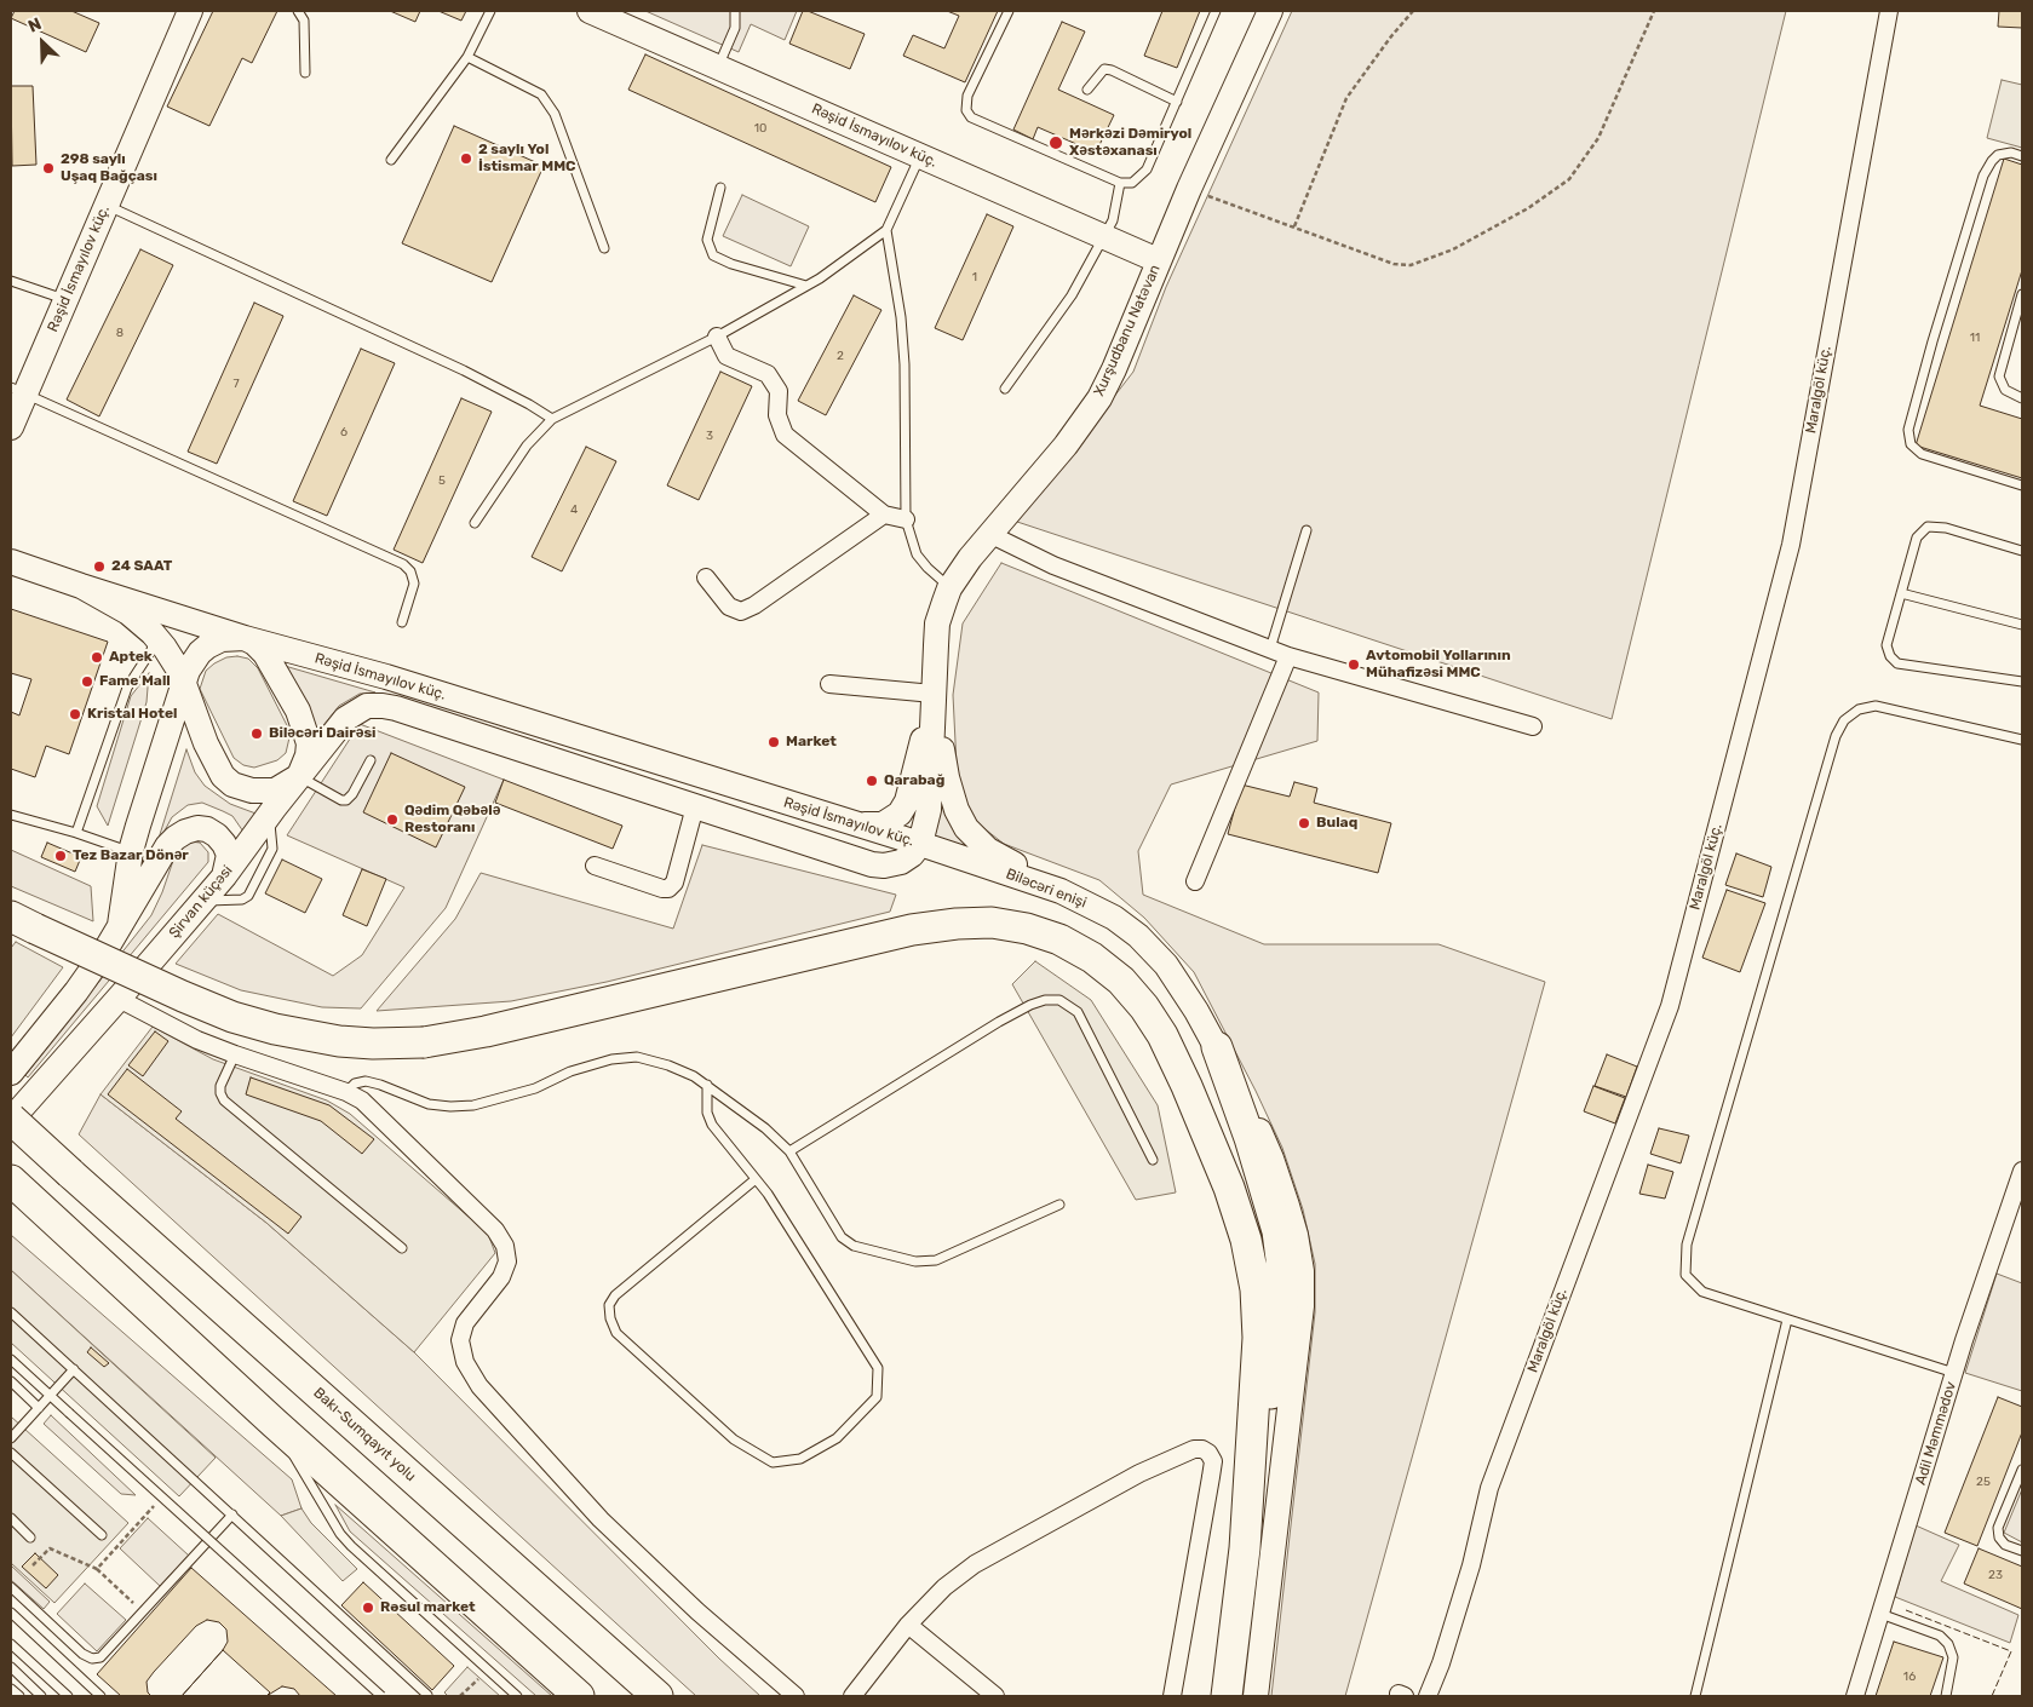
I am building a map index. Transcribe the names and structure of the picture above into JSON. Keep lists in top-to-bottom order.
{
  "streets": {
    "highway": ["Bakı-Sumqayıt yolu"],
    "main road": [
      "Rəşid İsmayılov küç.",
      "Xurşudbanu Natəvan",
      "Biləcəri enişi",
      "Şirvan küçəsi"
    ],
    "street": ["Maralgöl küç.", "Adil Məmmədov"]
  },
  "crossings": [
    ["Rəşid İsmayılov küç.", "Xurşudbanu Natəvan"],
    ["Rəşid İsmayılov küç.", "Biləcəri enişi"],
    ["Rəşid İsmayılov küç.", "Şirvan küçəsi"],
    ["Şirvan küçəsi", "Bakı-Sumqayıt yolu"]
  ],
  "places": [
    "Mərkəzi Dəmiryol Xəstəxanası",
    "2 saylı Yol İstismar MMC",
    "298 saylı Uşaq Bağçası",
    "24 SAAT",
    "Aptek",
    "Avtomobil Yollarının Mühafizəsi MMC",
    "Fame Mall",
    "Kristal Hotel",
    "Biləcəri Dairəsi",
    "Market",
    "Qarabağ",
    "Qədim Qəbələ Restoranı",
    "Bulaq",
    "Tez Bazar Dönər",
    "Rәsul market"
  ],
  "house_numbers": [
    "10",
    "1",
    "8",
    "11",
    "2",
    "7",
    "6",
    "3",
    "5",
    "4",
    "25",
    "23",
    "16"
  ],
  "north": "top left"
}
